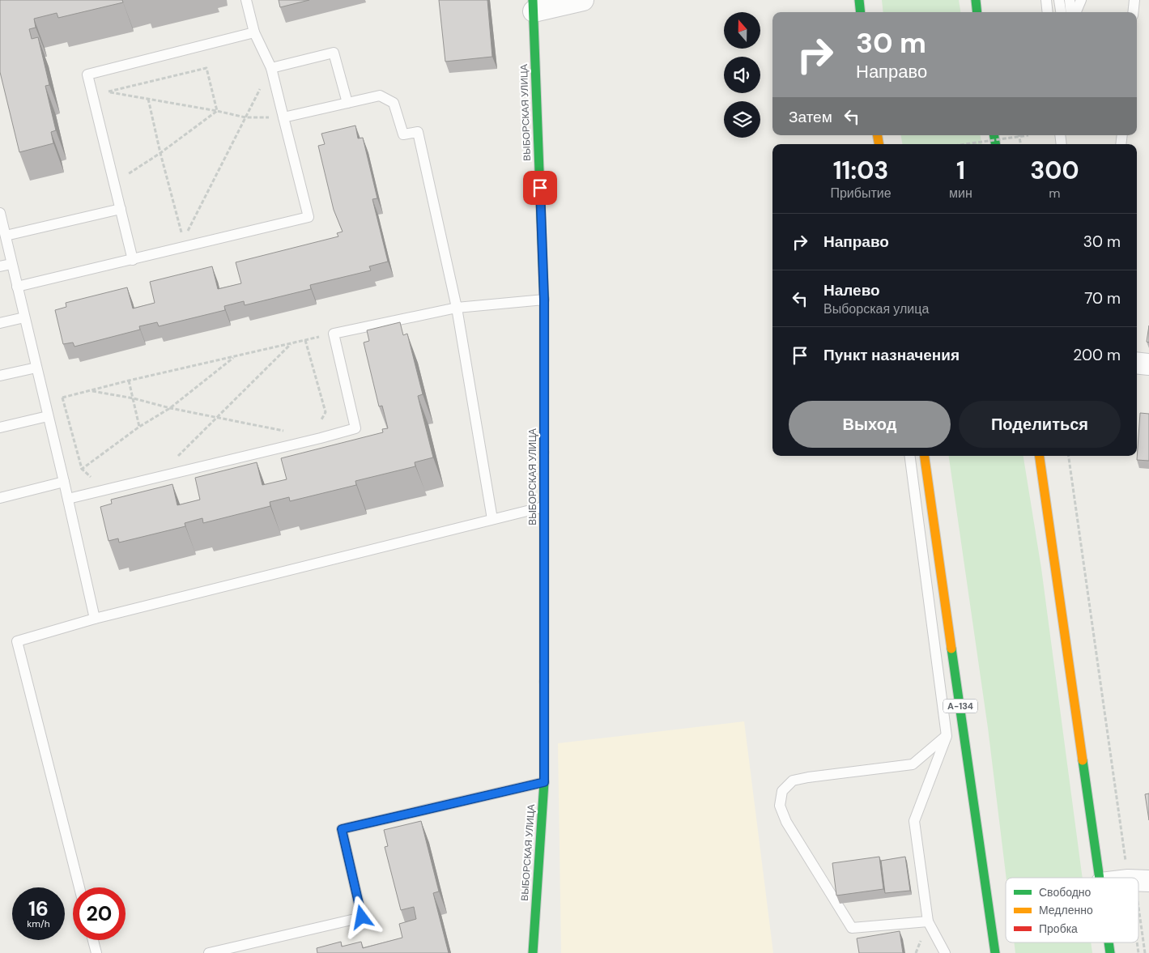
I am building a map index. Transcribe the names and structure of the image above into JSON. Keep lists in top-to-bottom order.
{
  "streets": {
    "main road": ["ВЫБОРСКАЯ УЛИЦА", "А-134"]
  },
  "legend": ["Свободно", "Медленно", "Пробка"],
  "north": "top",
  "page": {
    "turn": ["30 m", "Направо"],
    "then": "Затем",
    "eta": [
      "11:03",
      "Прибытие",
      "1",
      "мин",
      "300",
      "m"
    ],
    "list": [
      {
        "name": "Направо",
        "value": "30 m"
      },
      {
        "name": "Налево",
        "note": "Выборская улица",
        "value": "70 m"
      },
      {
        "name": "Пункт назначения",
        "value": "200 m"
      }
    ],
    "buttons": ["Выход", "Поделиться"],
    "speed": "16 km/h",
    "limit": "20"
  }
}
